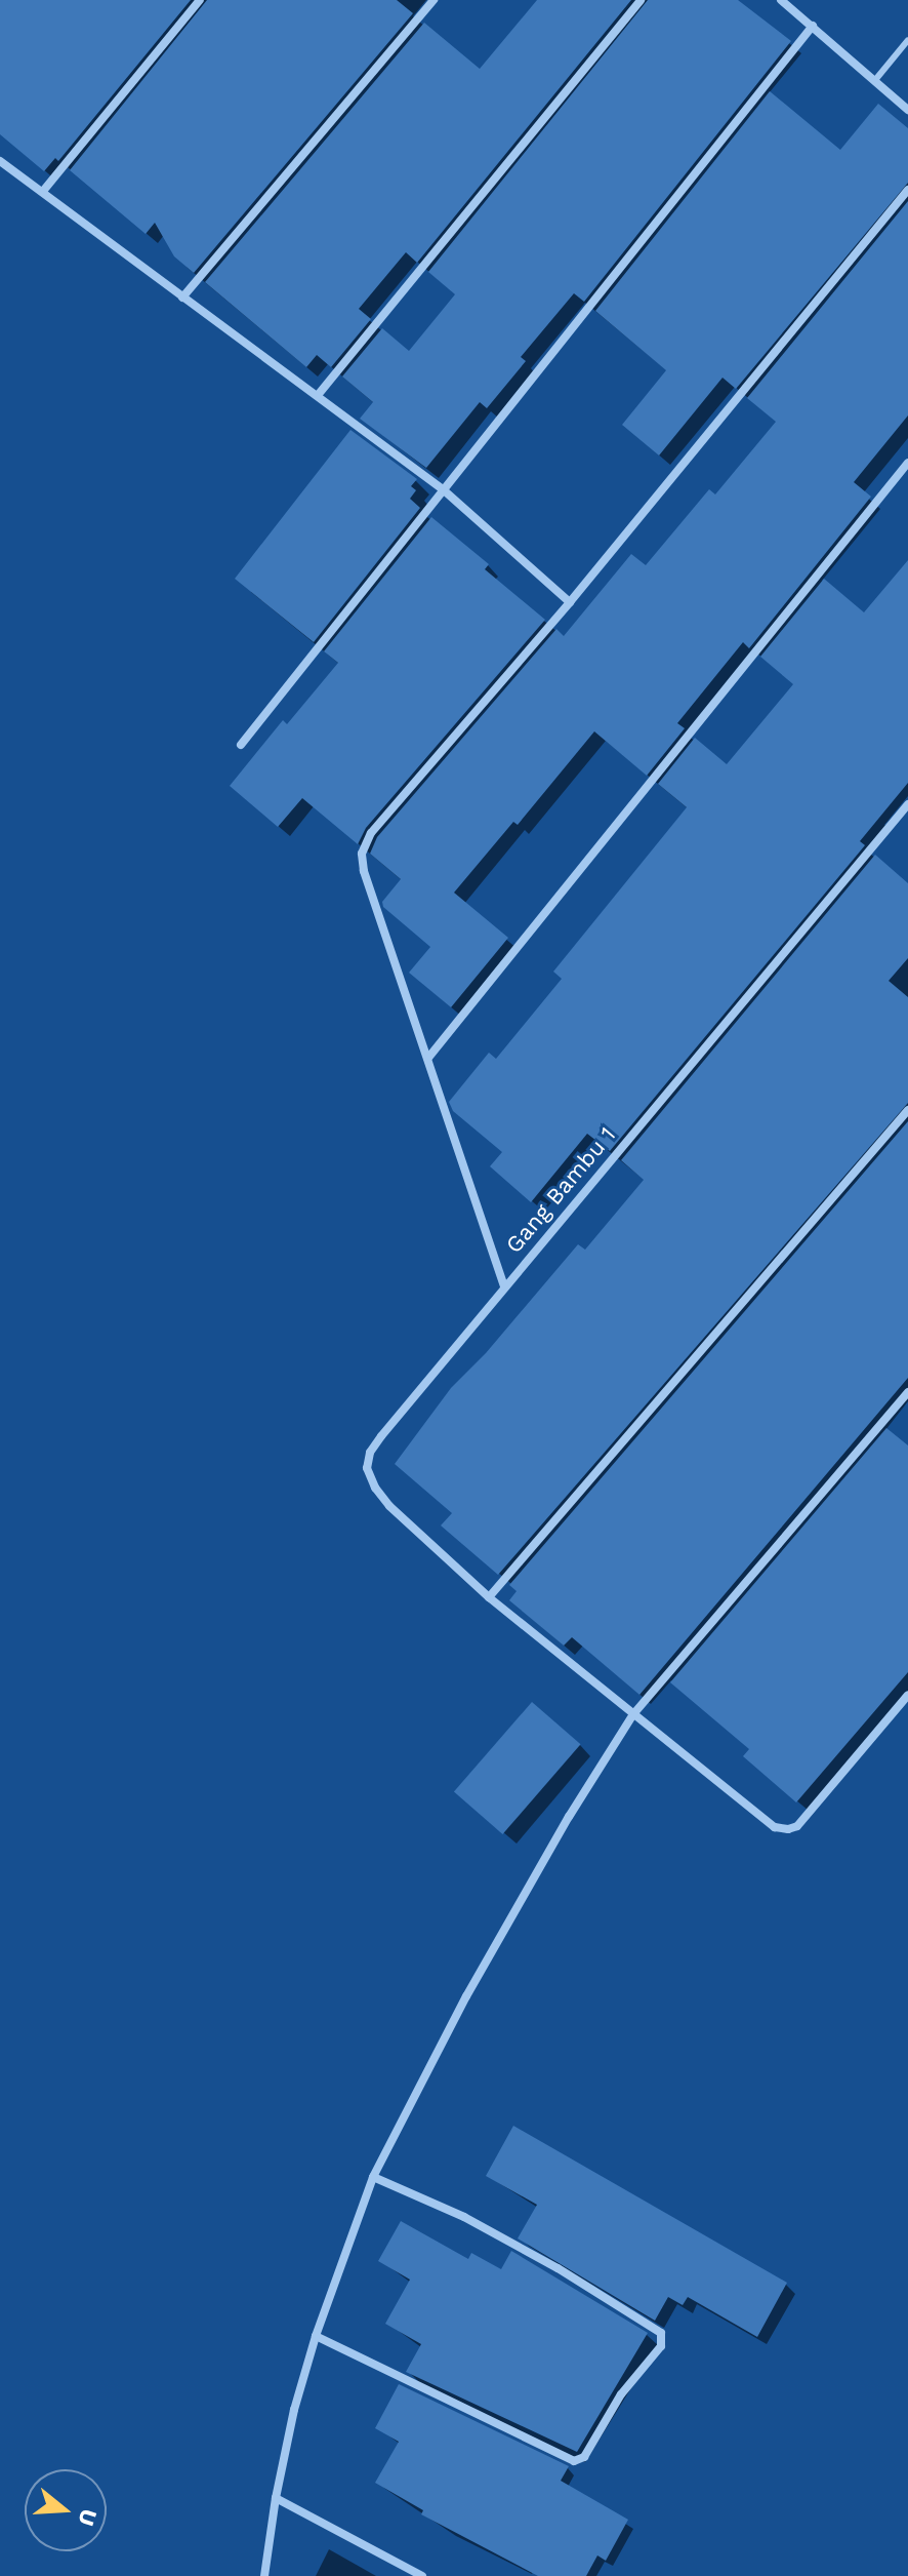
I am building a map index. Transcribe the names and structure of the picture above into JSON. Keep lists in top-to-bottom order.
{
  "streets": {
    "street": ["Gang Bambu 1"]
  },
  "north": "right"
}
